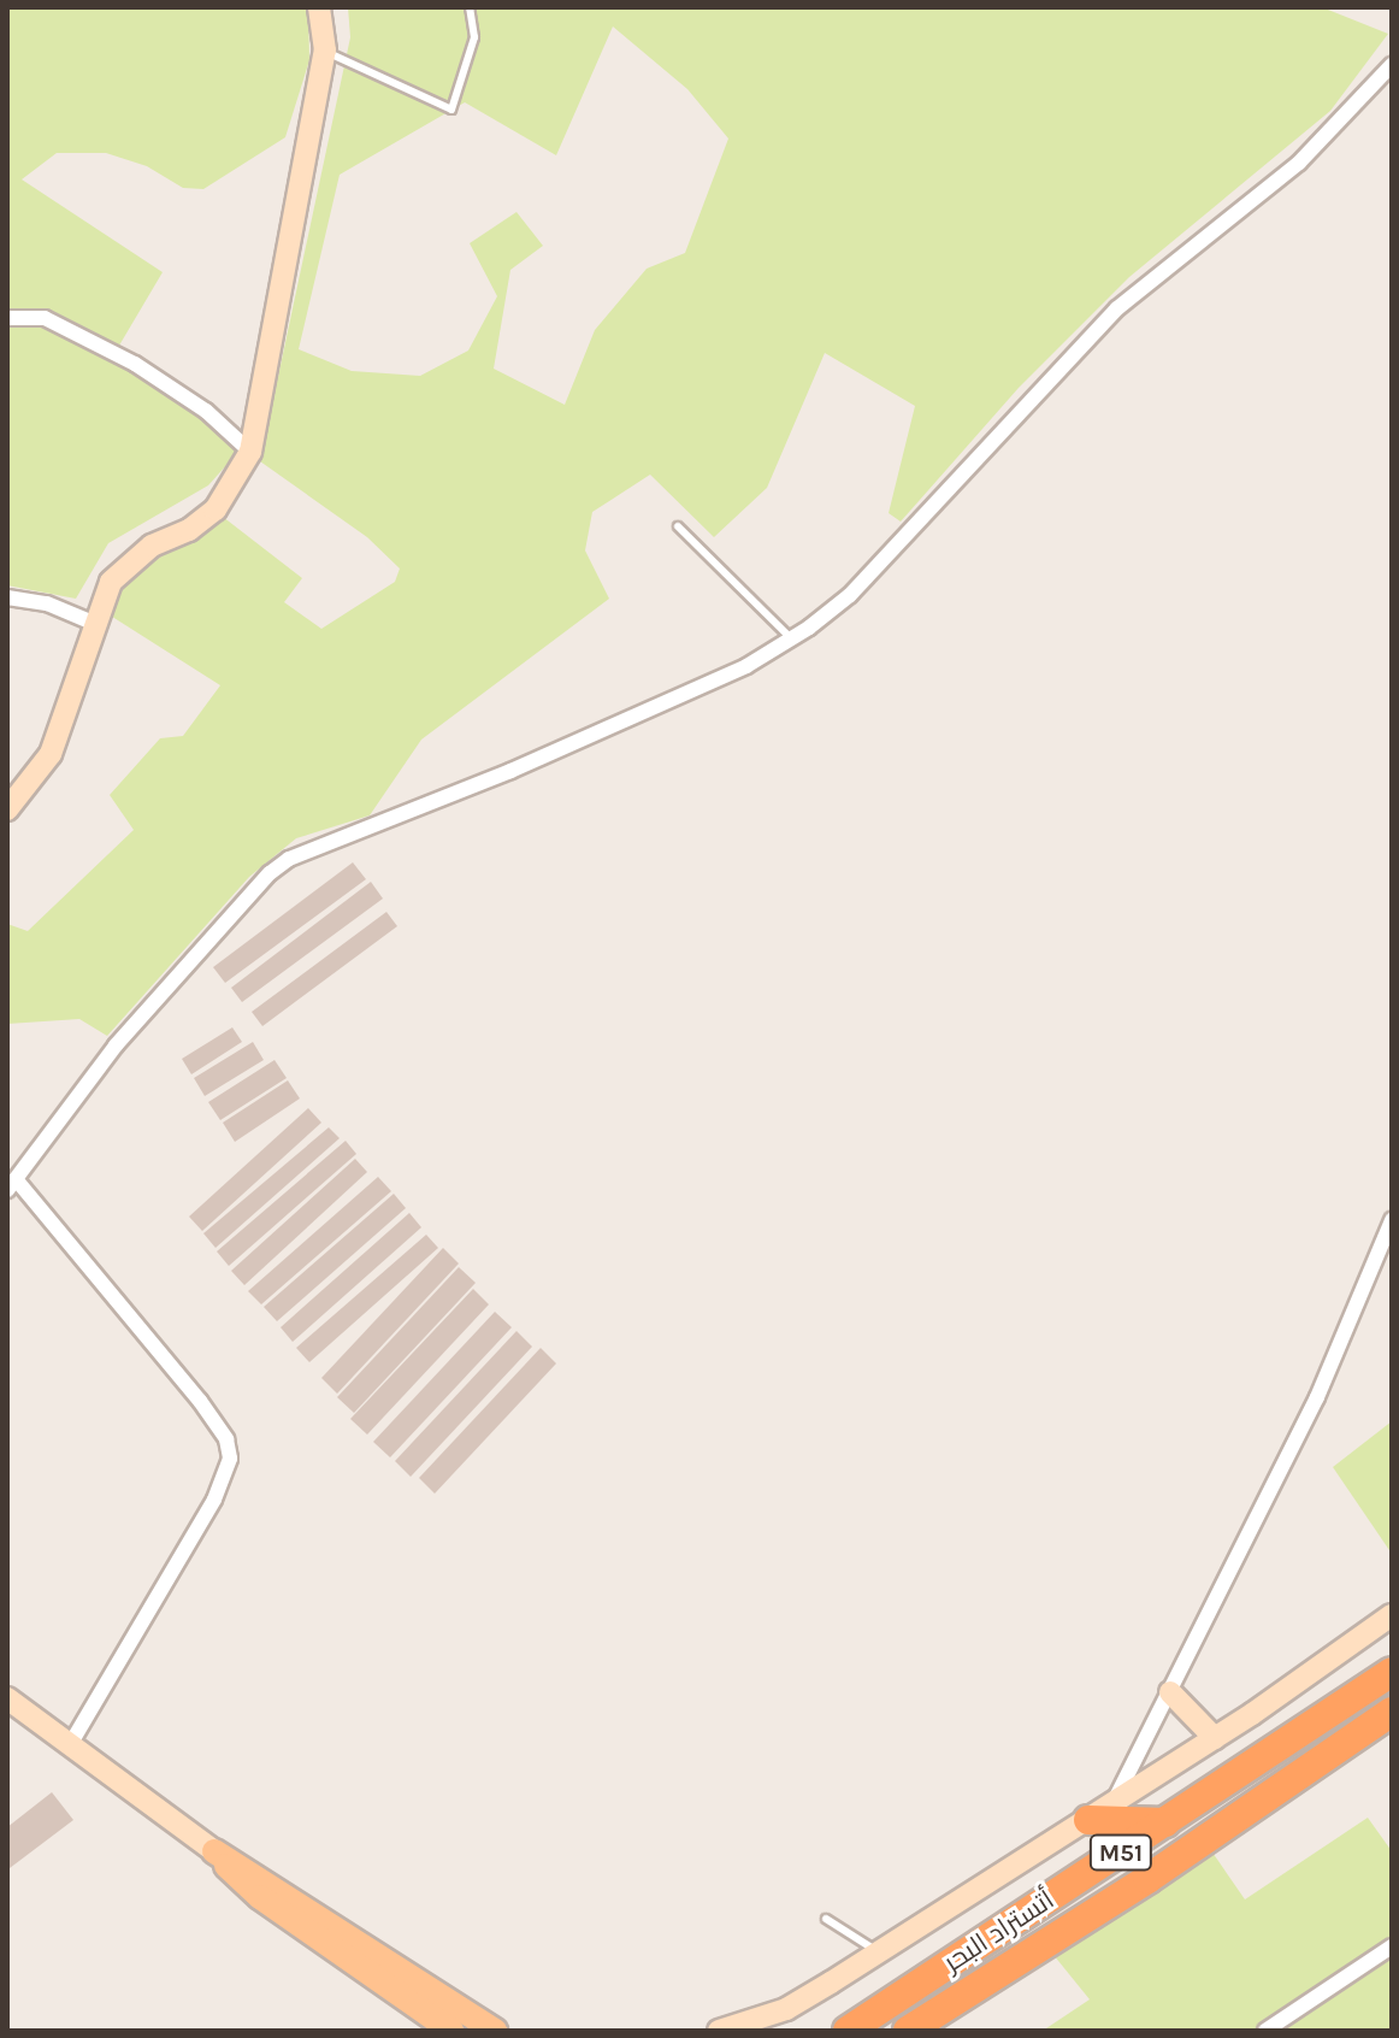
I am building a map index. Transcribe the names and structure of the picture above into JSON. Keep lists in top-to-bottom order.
{
  "streets": {
    "highway": ["M51", "أتستراد البحر"]
  }
}
